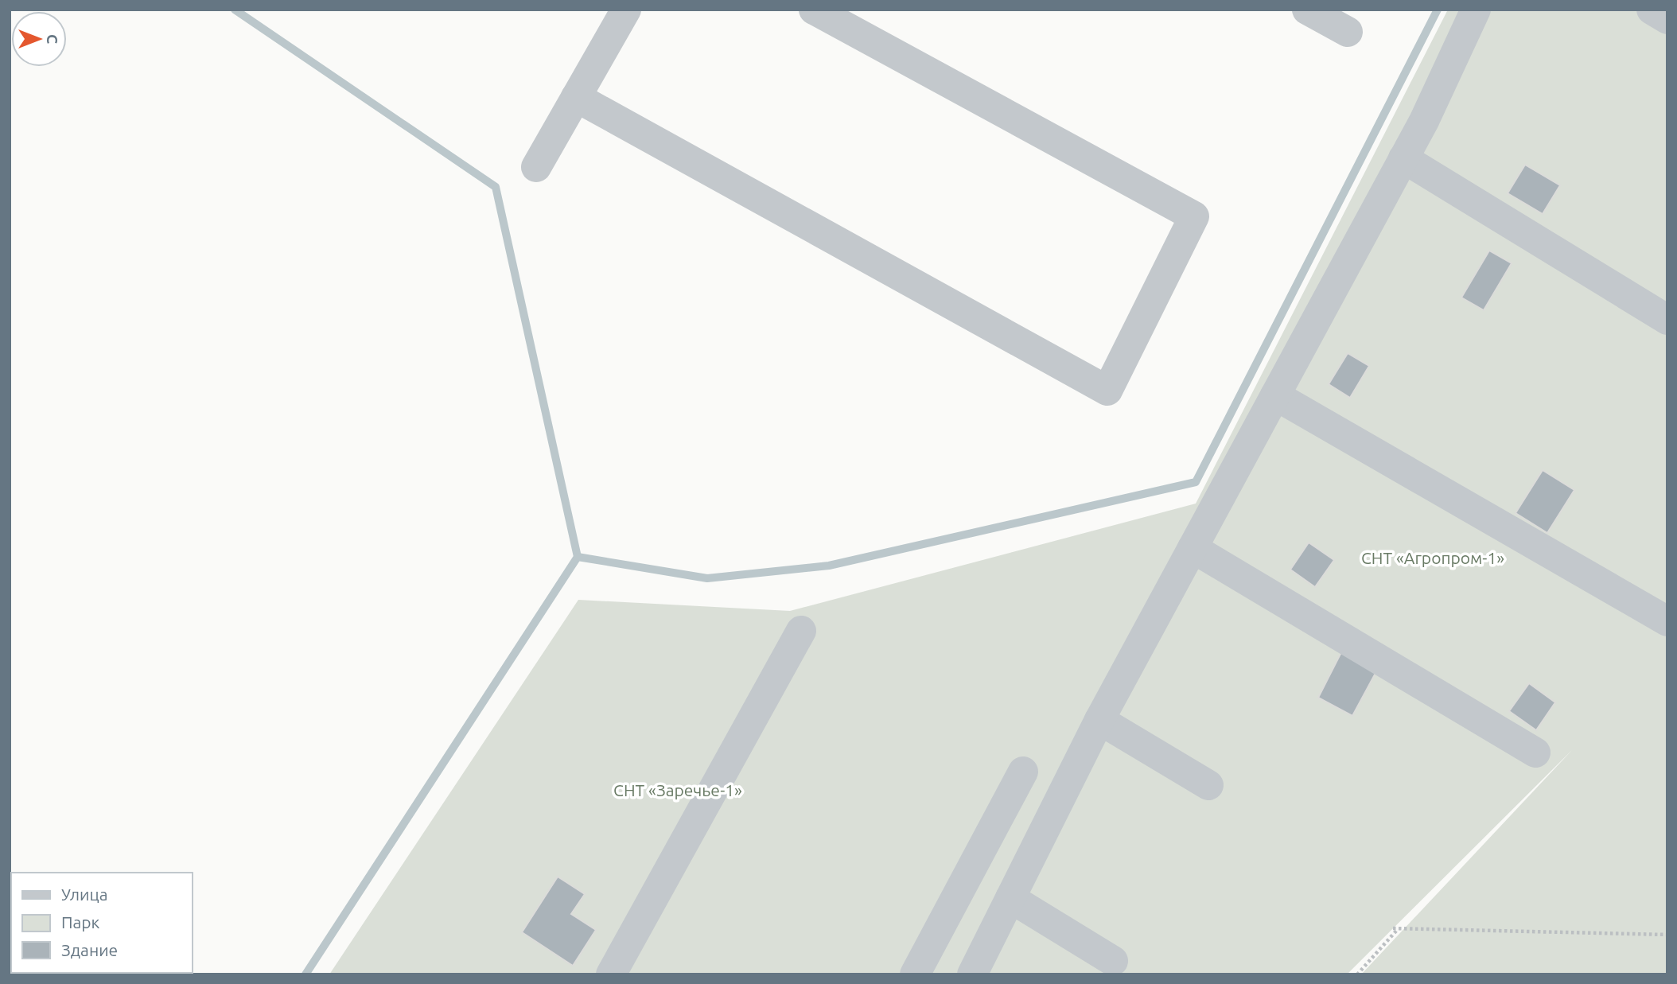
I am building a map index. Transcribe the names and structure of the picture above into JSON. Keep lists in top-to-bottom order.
{
  "parks": ["СНТ «Агропром-1»", "СНТ «Заречье-1»"],
  "legend": ["Улица", "Парк", "Здание"],
  "north": "right"
}
